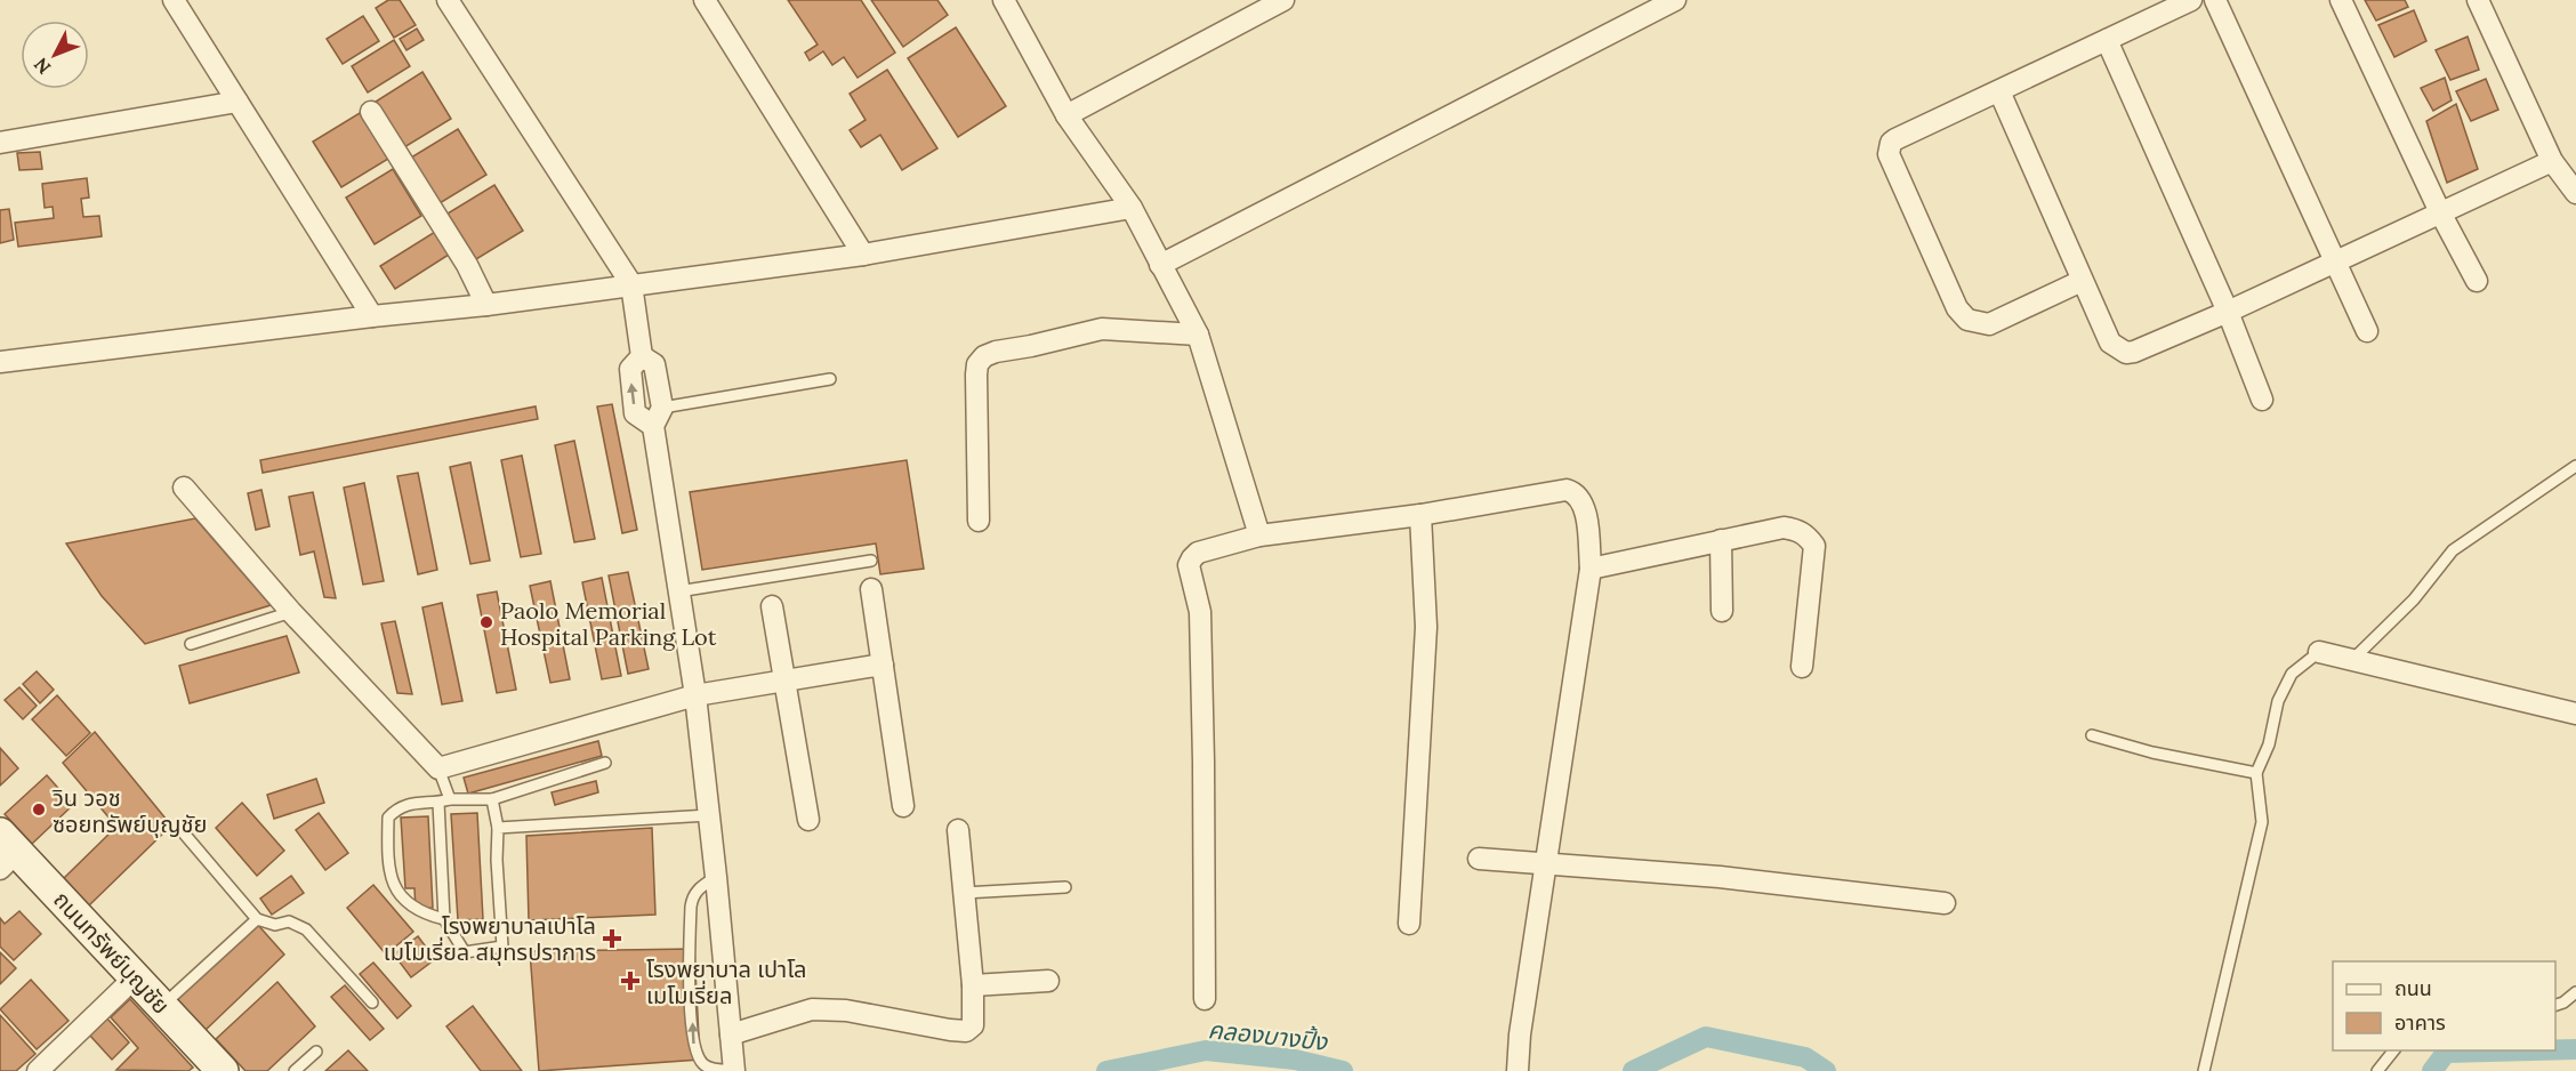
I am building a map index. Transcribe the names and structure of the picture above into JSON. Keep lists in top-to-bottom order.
{
  "streets": {
    "street": ["ถนนทรัพย์บุญชัย"]
  },
  "water": ["คลองบางปิ้ง"],
  "places": {
    "other": ["Paolo Memorial Hospital Parking Lot", "วิน วอช ซอยทรัพย์บุญชัย"],
    "health": ["โรงพยาบาลเปาโล เมโมเรี่ยล สมุทรปราการ", "โรงพยาบาล เปาโล เมโมเรี่ยล"]
  },
  "legend": ["ถนน", "อาคาร"],
  "north": "bottom left"
}
